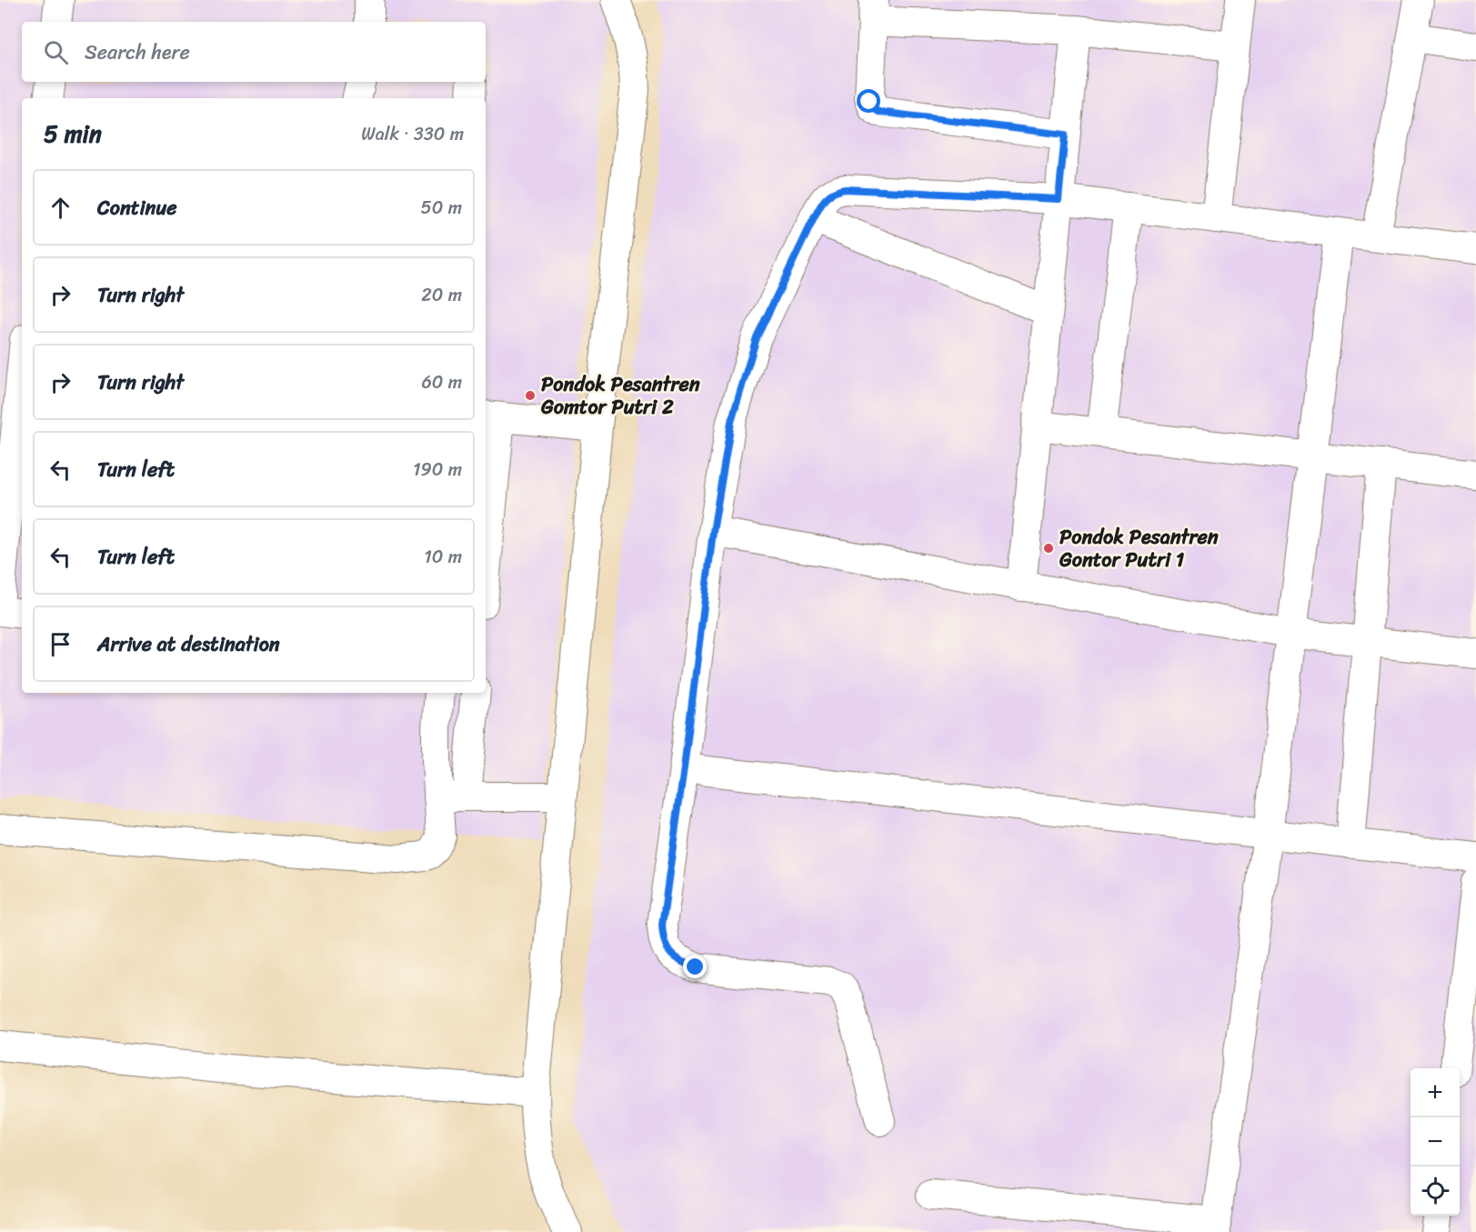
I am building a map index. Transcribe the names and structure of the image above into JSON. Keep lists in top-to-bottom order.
{
  "places": ["Pondok Pesantren Gomtor Putri 2", "Pondok Pesantren Gontor Putri 1"],
  "page": {
    "search": "Search here",
    "heading": ["5 min", "Walk · 330 m"],
    "list": [
      ["Continue", "50 m"],
      ["Turn right", "20 m"],
      ["Turn right", "60 m"],
      ["Turn left", "190 m"],
      ["Turn left", "10 m"],
      "Arrive at destination"
    ],
    "map_buttons": ["+", "−"]
  }
}
